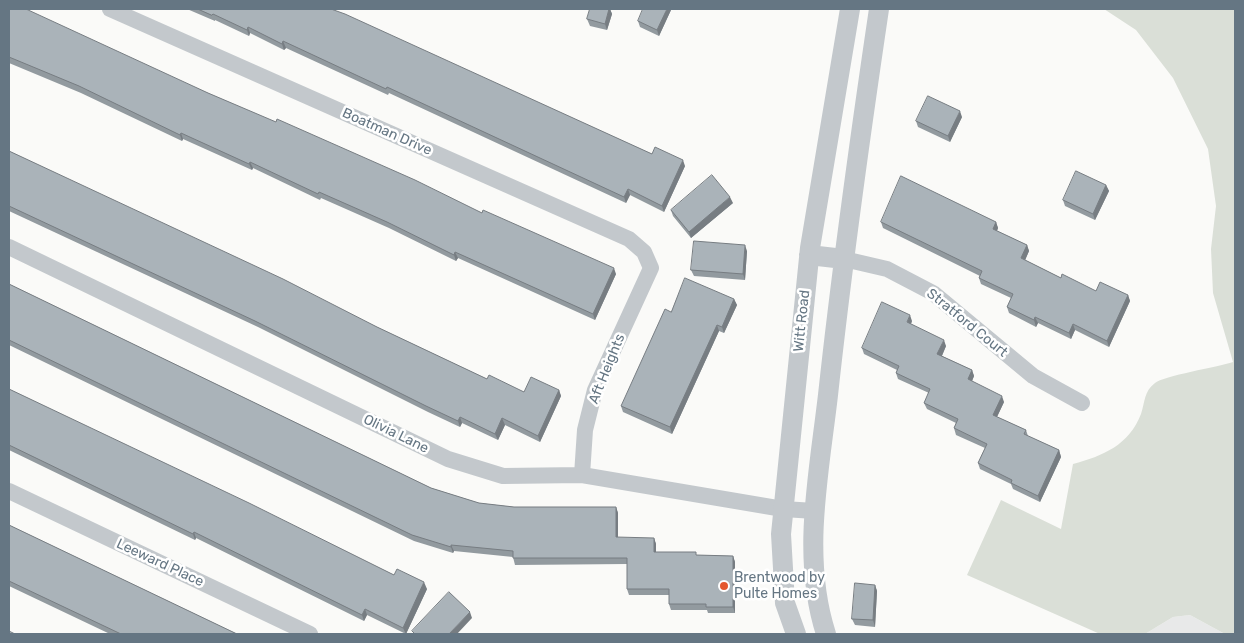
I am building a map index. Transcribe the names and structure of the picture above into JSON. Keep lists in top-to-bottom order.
{
  "streets": {
    "street": [
      "Boatman Drive",
      "Witt Road",
      "Stratford Court",
      "Aft Heights",
      "Olivia Lane",
      "Leeward Place"
    ]
  },
  "crossings": [
    ["Boatman Drive", "Aft Heights"],
    ["Witt Road", "Olivia Lane"],
    ["Aft Heights", "Olivia Lane"]
  ],
  "places": ["Brentwood by Pulte Homes"]
}
